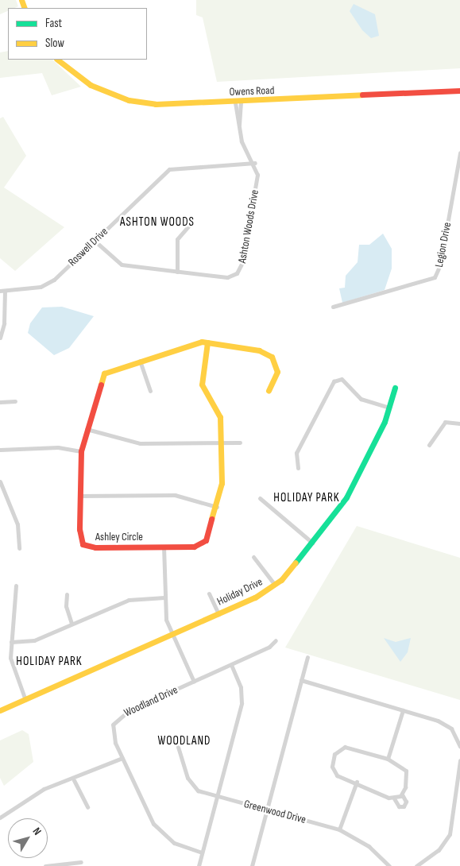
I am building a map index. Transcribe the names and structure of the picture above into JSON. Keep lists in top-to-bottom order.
{
  "streets": {
    "street": [
      "Owens Road",
      "Ashton Woods Drive",
      "Legion Drive",
      "Roswell Drive",
      "Ashley Circle",
      "Holiday Drive",
      "Woodland Drive",
      "Greenwood Drive"
    ]
  },
  "crossings": [
    ["Owens Road", "Ashton Woods Drive"],
    ["Ashton Woods Drive", "Roswell Drive"]
  ],
  "districts": [
    "ASHTON WOODS",
    "HOLIDAY PARK",
    "HOLIDAY PARK",
    "WOODLAND"
  ],
  "legend": ["Fast", "Slow"],
  "north": "top right"
}
